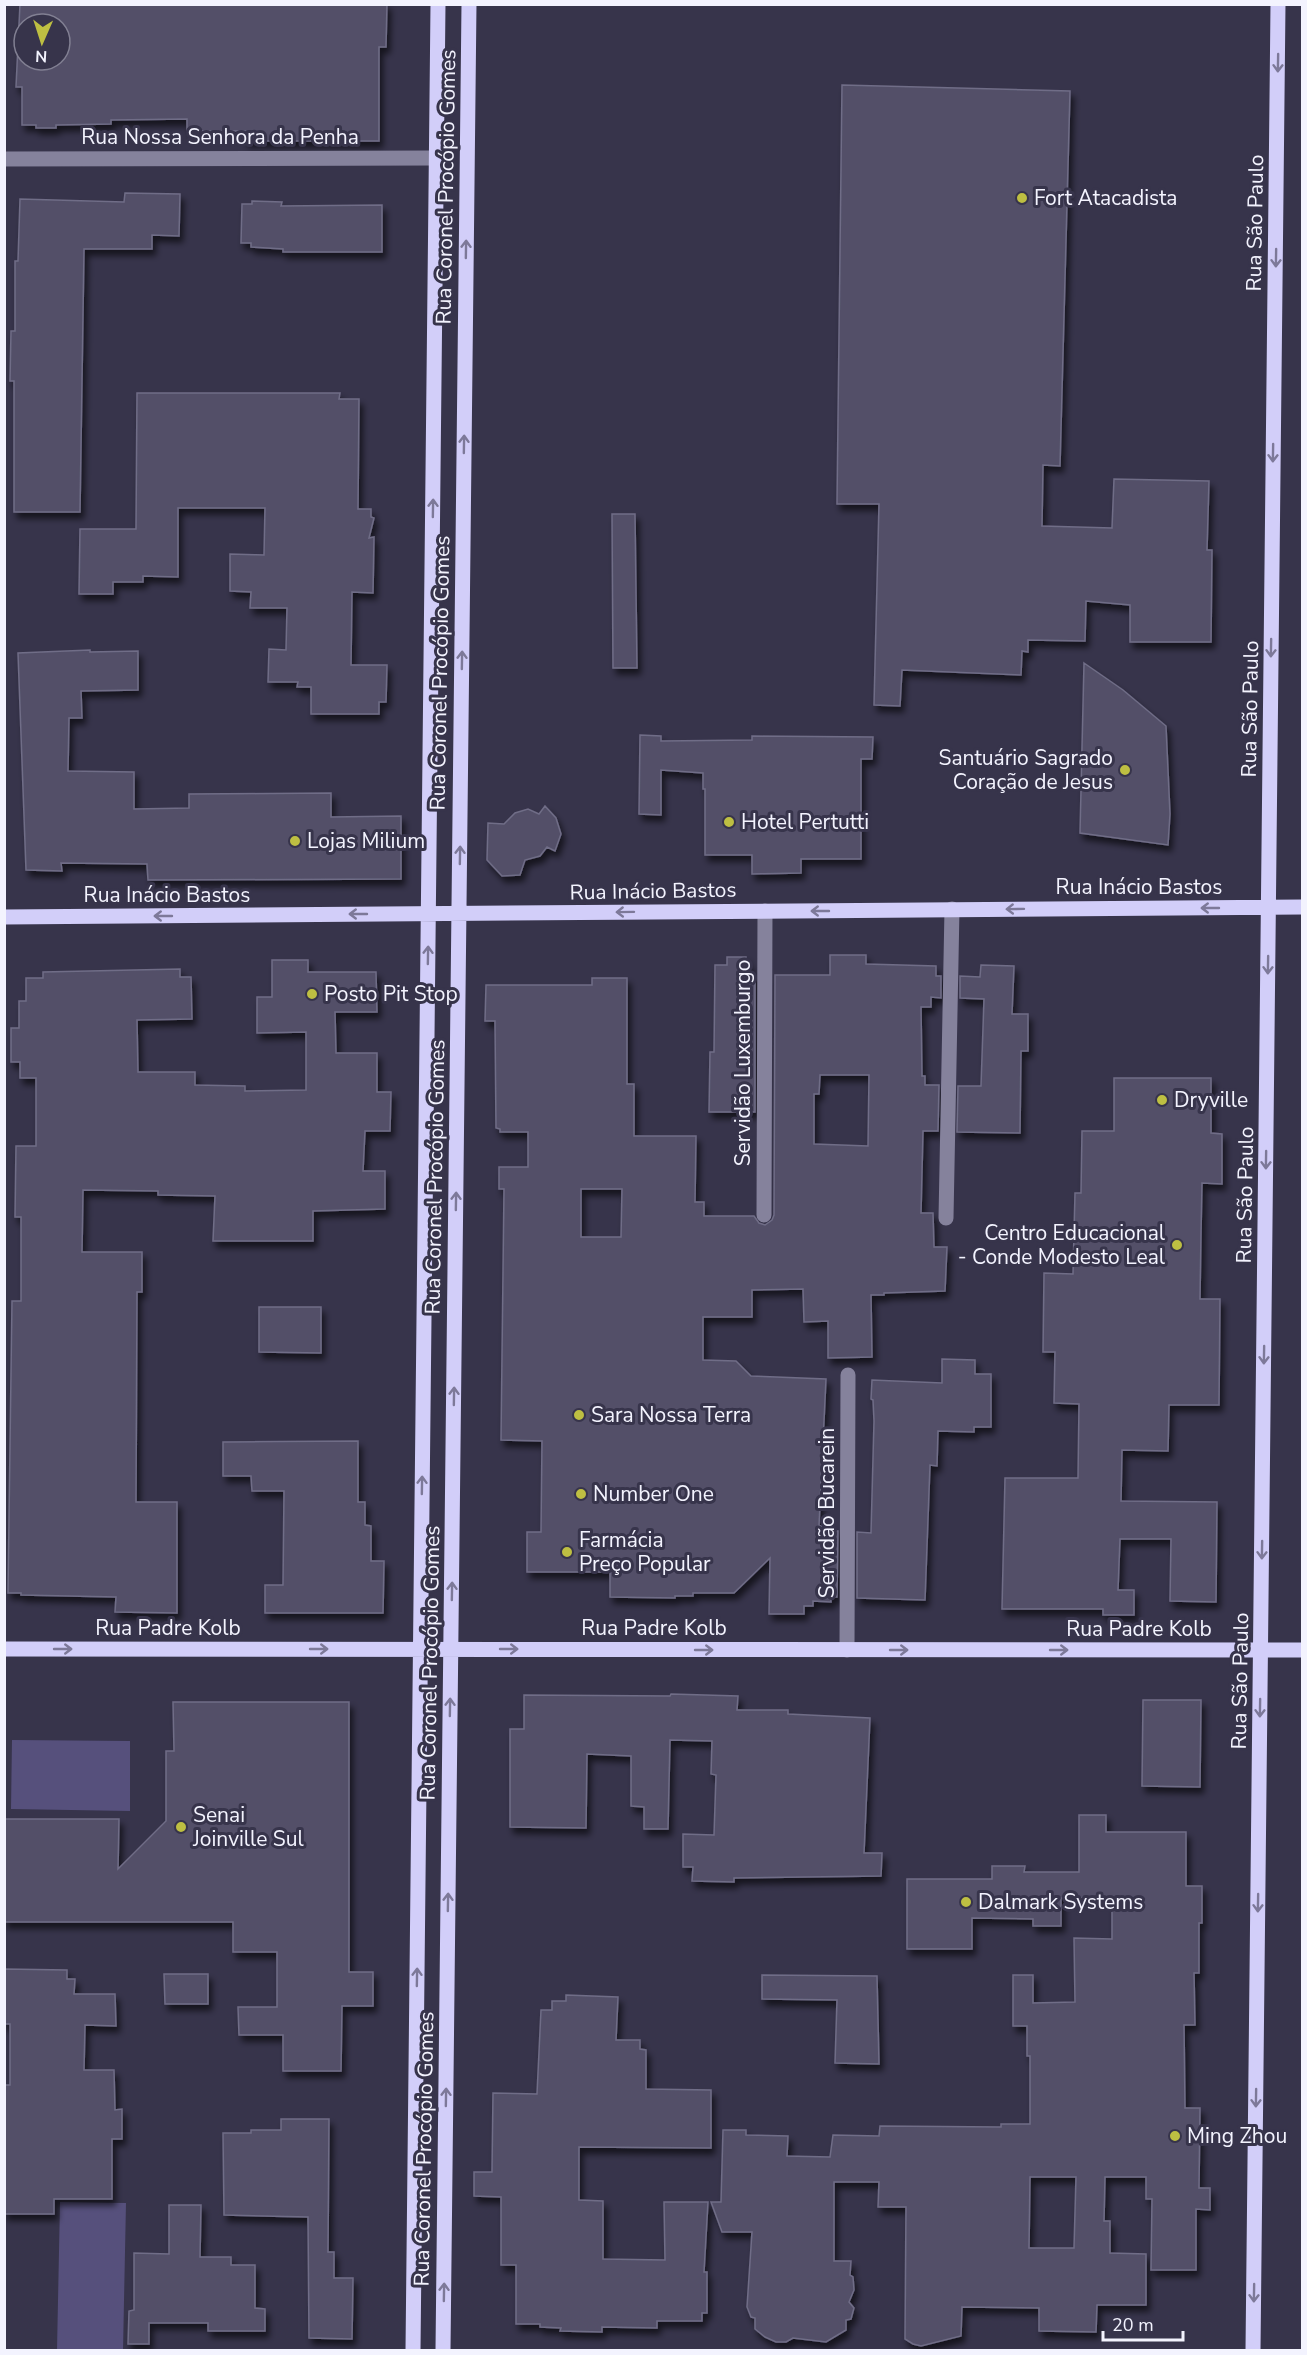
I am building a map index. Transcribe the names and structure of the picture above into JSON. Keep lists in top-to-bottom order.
{
  "streets": {
    "main road": [
      "Rua Coronel Procópio Gomes",
      "Rua São Paulo",
      "Rua Inácio Bastos",
      "Rua Padre Kolb"
    ],
    "street": ["Rua Nossa Senhora da Penha", "Servidão Luxemburgo", "Servidão Bucarein"]
  },
  "crossings": [
    ["Rua Nossa Senhora da Penha", "Rua Coronel Procópio Gomes"],
    ["Rua Coronel Procópio Gomes", "Rua Inácio Bastos"],
    ["Rua Coronel Procópio Gomes", "Rua Padre Kolb"],
    ["Rua São Paulo", "Rua Inácio Bastos"],
    ["Rua São Paulo", "Rua Padre Kolb"],
    ["Rua Inácio Bastos", "Servidão Luxemburgo"],
    ["Servidão Bucarein", "Rua Padre Kolb"]
  ],
  "one_way": [
    "Rua Coronel Procópio Gomes",
    "Rua São Paulo",
    "Rua Inácio Bastos",
    "Rua Padre Kolb"
  ],
  "places": [
    "Fort Atacadista",
    "Santuário Sagrado Coração de Jesus",
    "Hotel Pertutti",
    "Lojas Milium",
    "Posto Pit Stop",
    "Dryville",
    "Centro Educacional - Conde Modesto Leal",
    "Sara Nossa Terra",
    "Number One",
    "Farmácia Preço Popular",
    "Senai Joinville Sul",
    "Dalmark Systems",
    "Ming Zhou"
  ],
  "scale_bar": "20 m",
  "north": "bottom"
}
